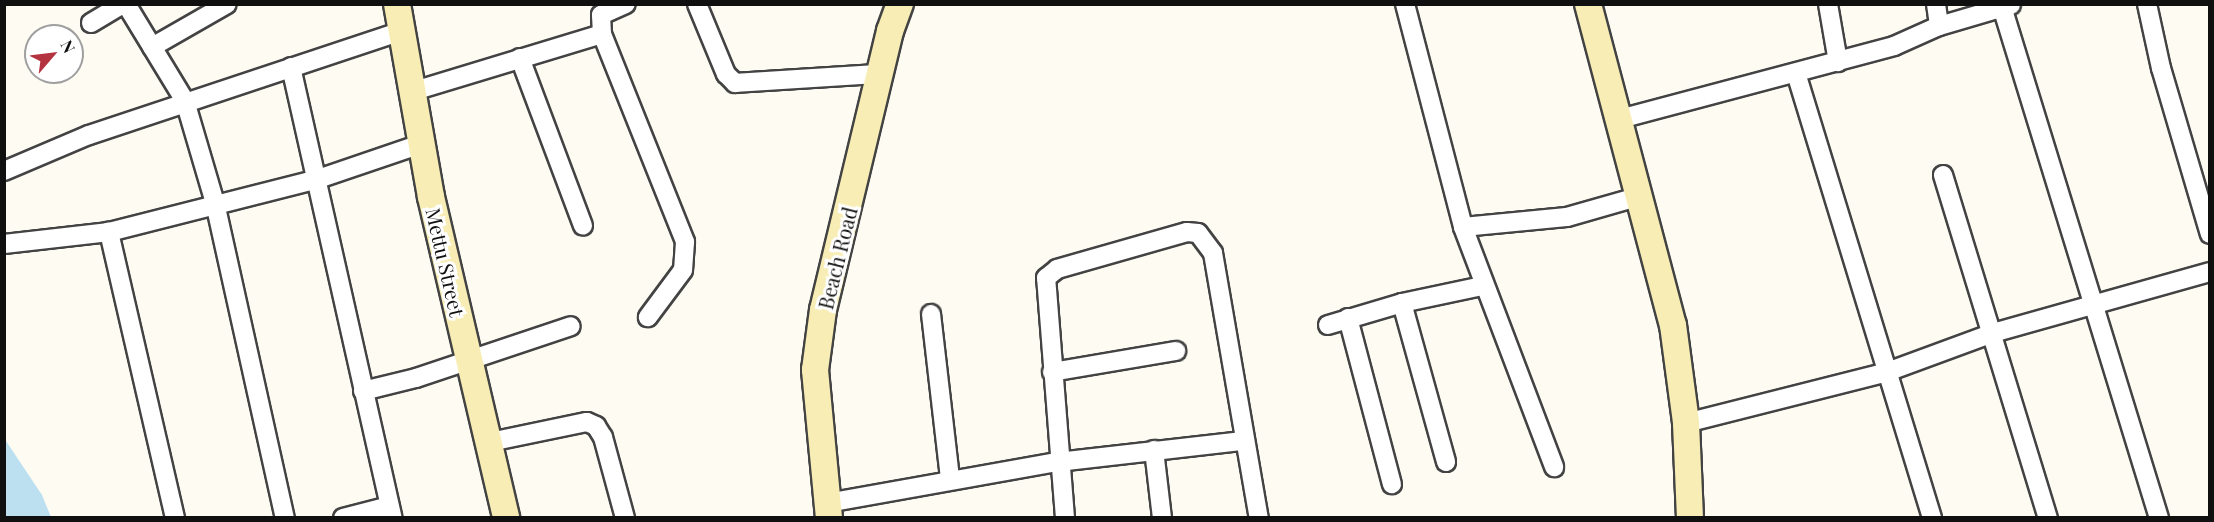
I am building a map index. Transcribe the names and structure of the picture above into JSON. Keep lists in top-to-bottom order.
{
  "streets": {
    "street": ["Beach Road", "Mettu Street"]
  },
  "north": "top right"
}
